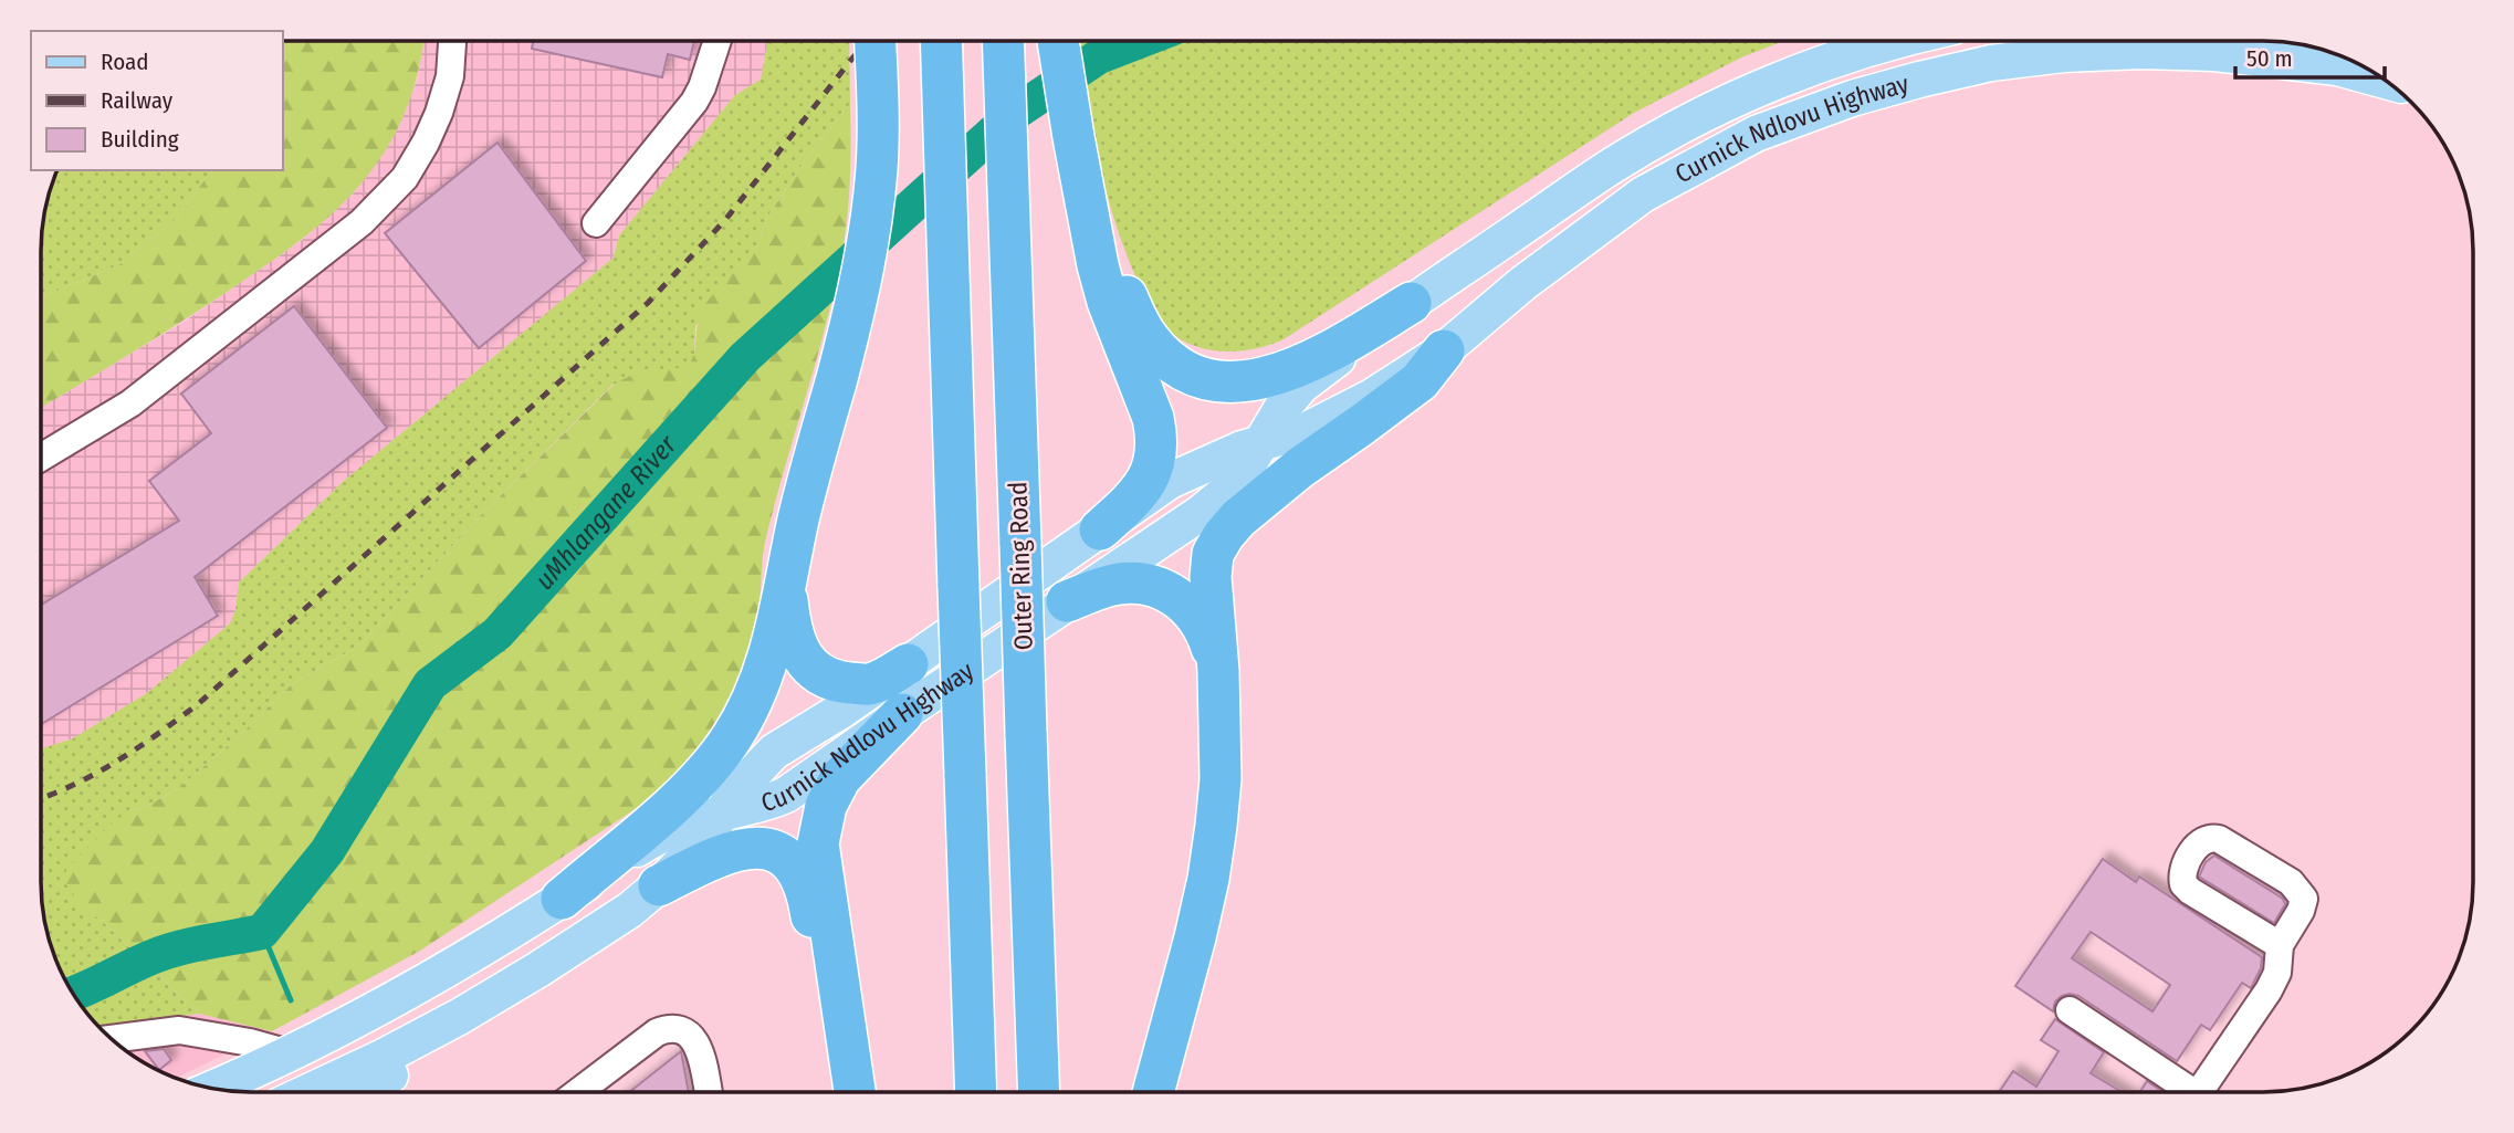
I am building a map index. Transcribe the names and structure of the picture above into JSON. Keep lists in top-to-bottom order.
{
  "streets": {
    "highway": ["Outer Ring Road"],
    "main road": ["Curnick Ndlovu Highway"]
  },
  "water": ["uMhlangane River"],
  "legend": ["Road", "Railway", "Building"],
  "scale_bar": "50 m"
}
